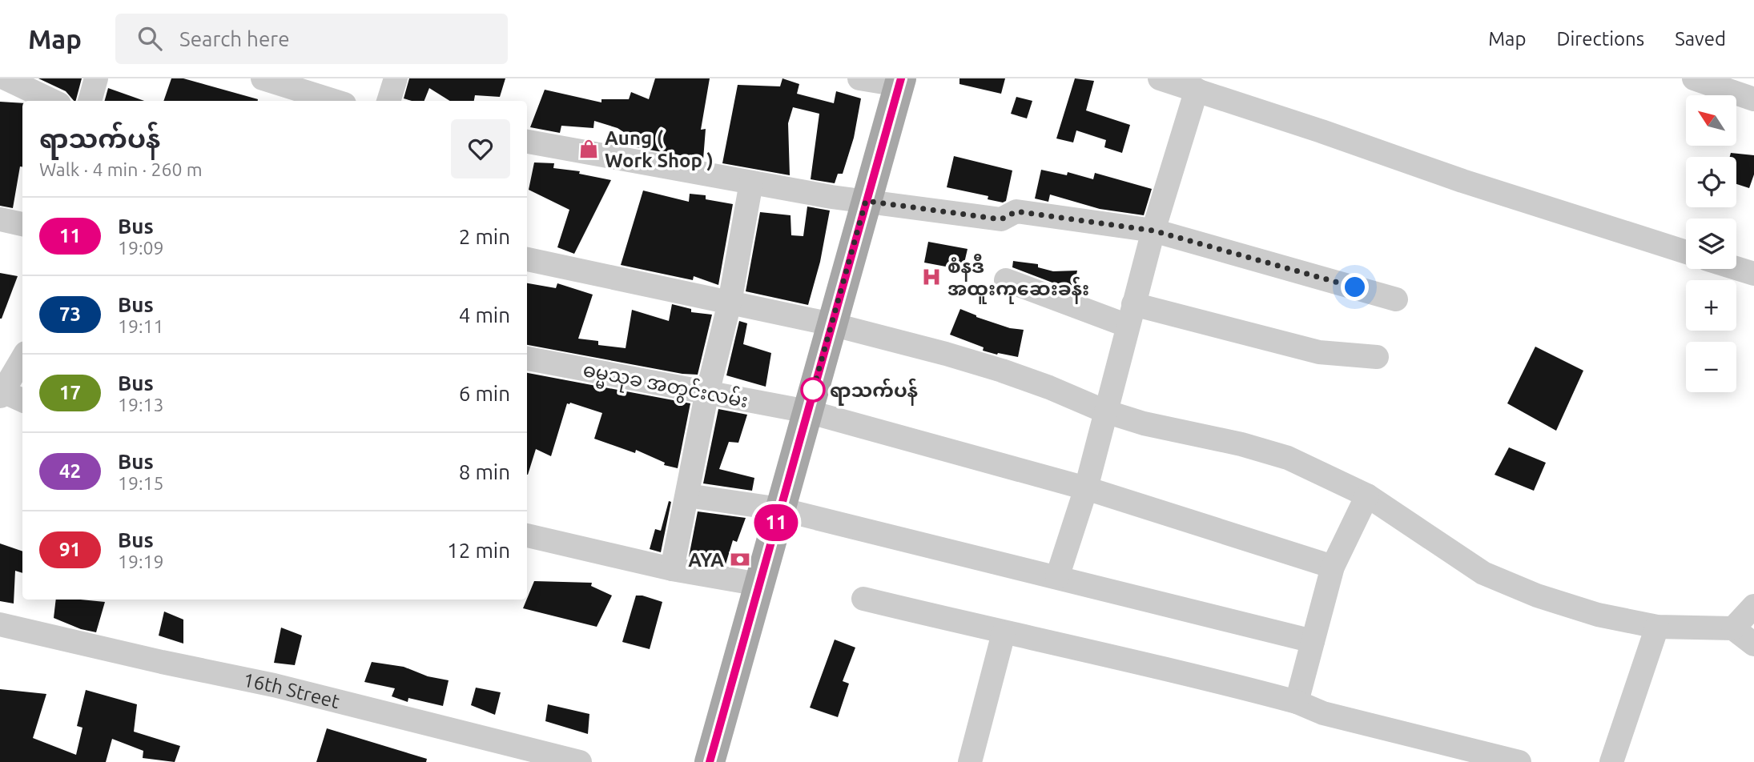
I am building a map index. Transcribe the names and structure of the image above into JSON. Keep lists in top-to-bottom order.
{
  "streets": {
    "street": ["ဓမ္မသုခ အတွင်းလမ်း", "16th Street"]
  },
  "places": {
    "shop": ["Aung ( Work Shop )"],
    "hospital": ["စံနဒီ အထူးကုဆေးခန်း"],
    "other": ["ရာသက်ပန်"],
    "bank": ["AYA"]
  },
  "lines": ["bus line 11"],
  "north": "top left",
  "page": {
    "header": "Map",
    "search": "Search here",
    "nav": ["Map", "Directions", "Saved"],
    "on_map": "11",
    "map_buttons": ["+", "−"],
    "heading": ["ရာသက်ပန်", "Walk · 4 min · 260 m"],
    "list": [
      {
        "mark": "11",
        "name": "Bus",
        "note": "19:09",
        "value": "2 min"
      },
      {
        "mark": "73",
        "name": "Bus",
        "note": "19:11",
        "value": "4 min"
      },
      {
        "mark": "17",
        "name": "Bus",
        "note": "19:13",
        "value": "6 min"
      },
      {
        "mark": "42",
        "name": "Bus",
        "note": "19:15",
        "value": "8 min"
      },
      {
        "mark": "91",
        "name": "Bus",
        "note": "19:19",
        "value": "12 min"
      }
    ]
  }
}
